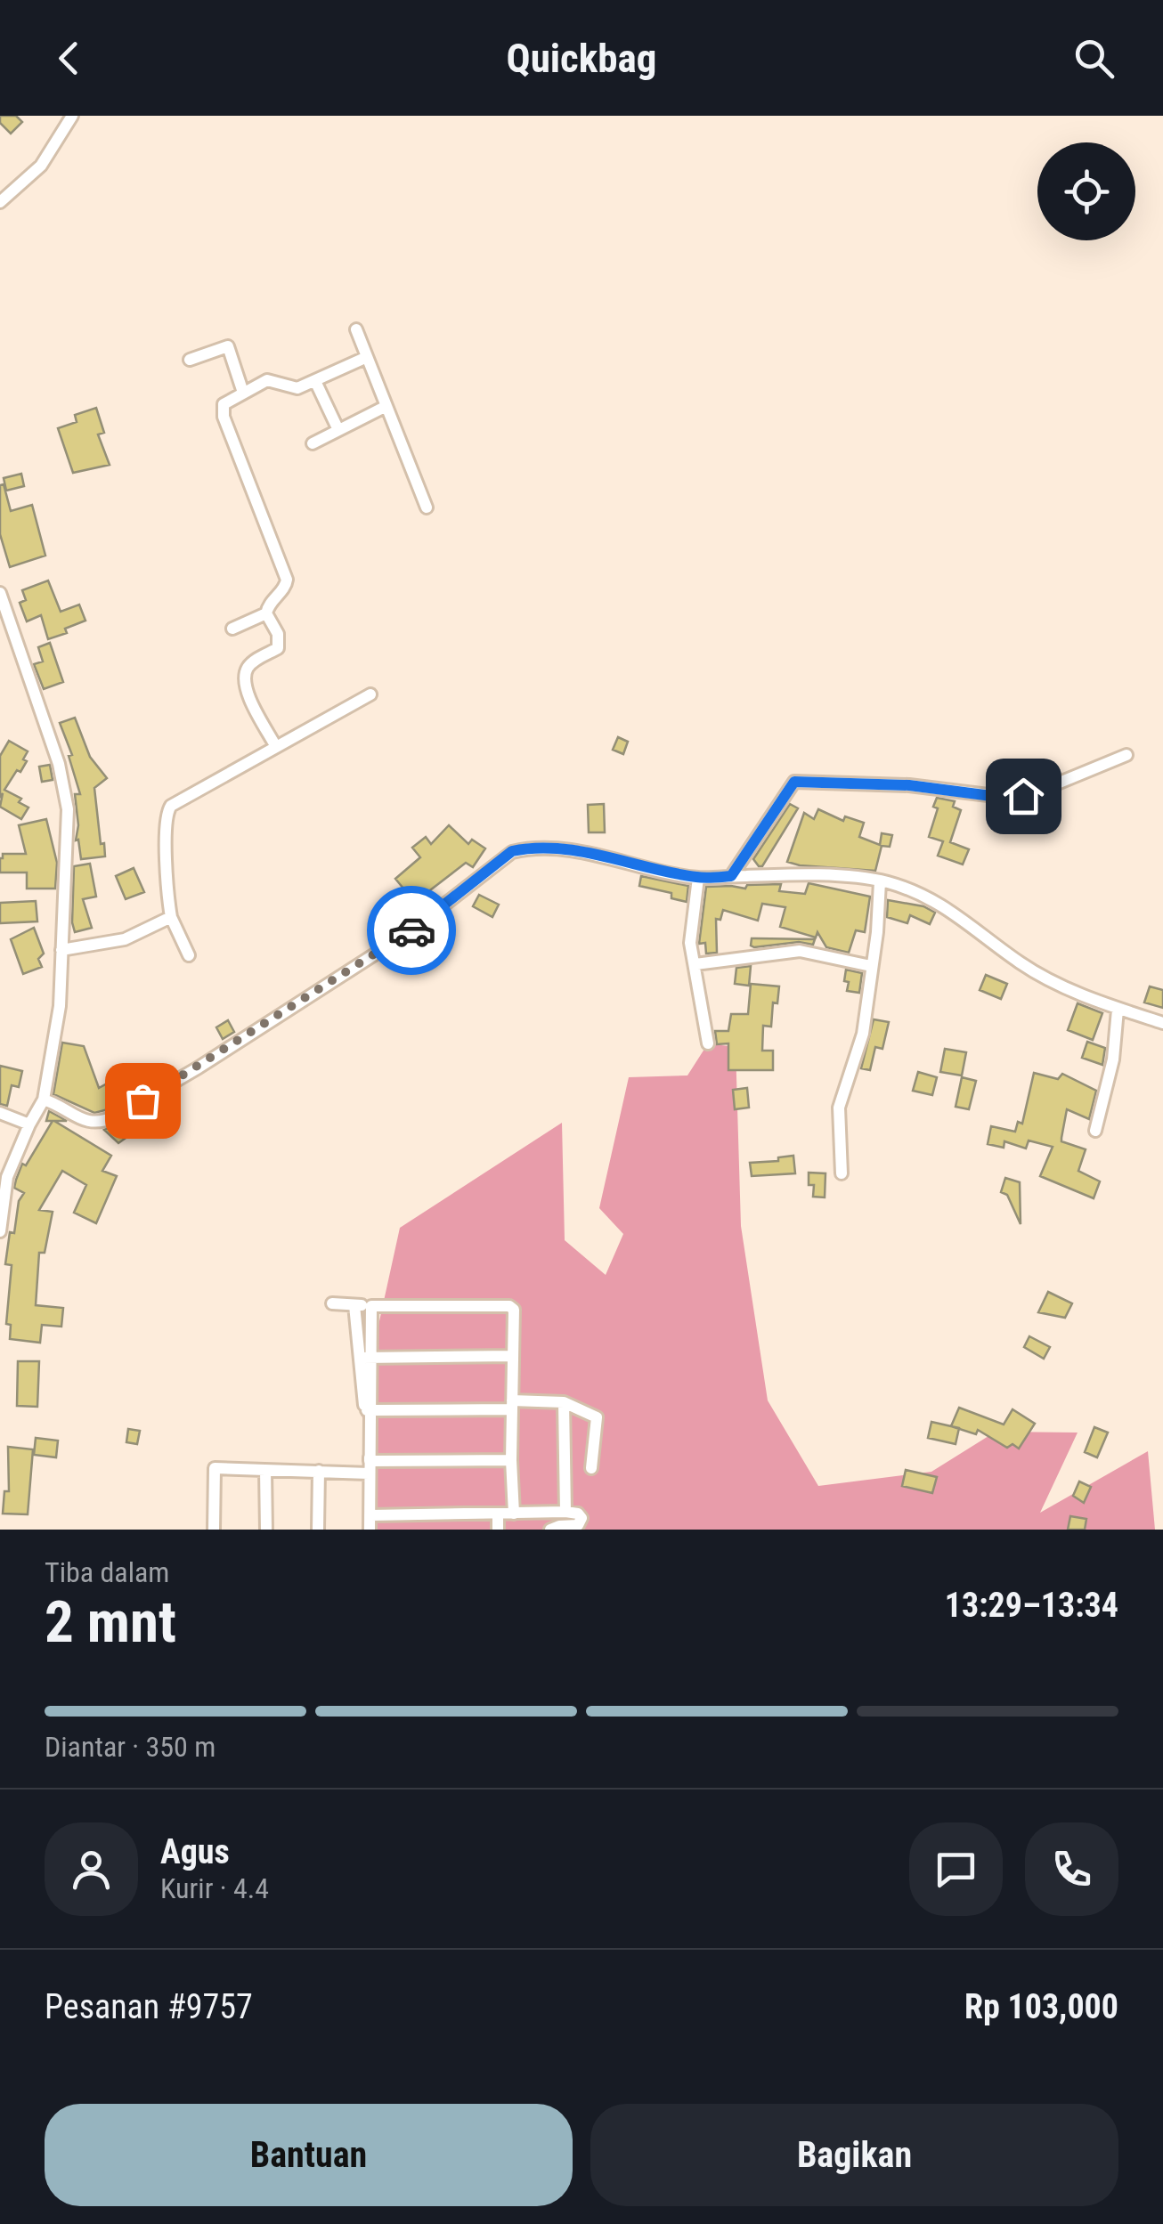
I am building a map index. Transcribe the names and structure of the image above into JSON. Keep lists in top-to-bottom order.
{
  "page": {
    "header": "Quickbag",
    "heading": ["2 mnt", "Tiba dalam", "13:29–13:34"],
    "panel": [
      "Agus",
      "Kurir · 4.4",
      "Pesanan #9757",
      "Rp 103,000"
    ],
    "bar": "Diantar · 350 m",
    "buttons": ["Bantuan", "Bagikan"]
  }
}
